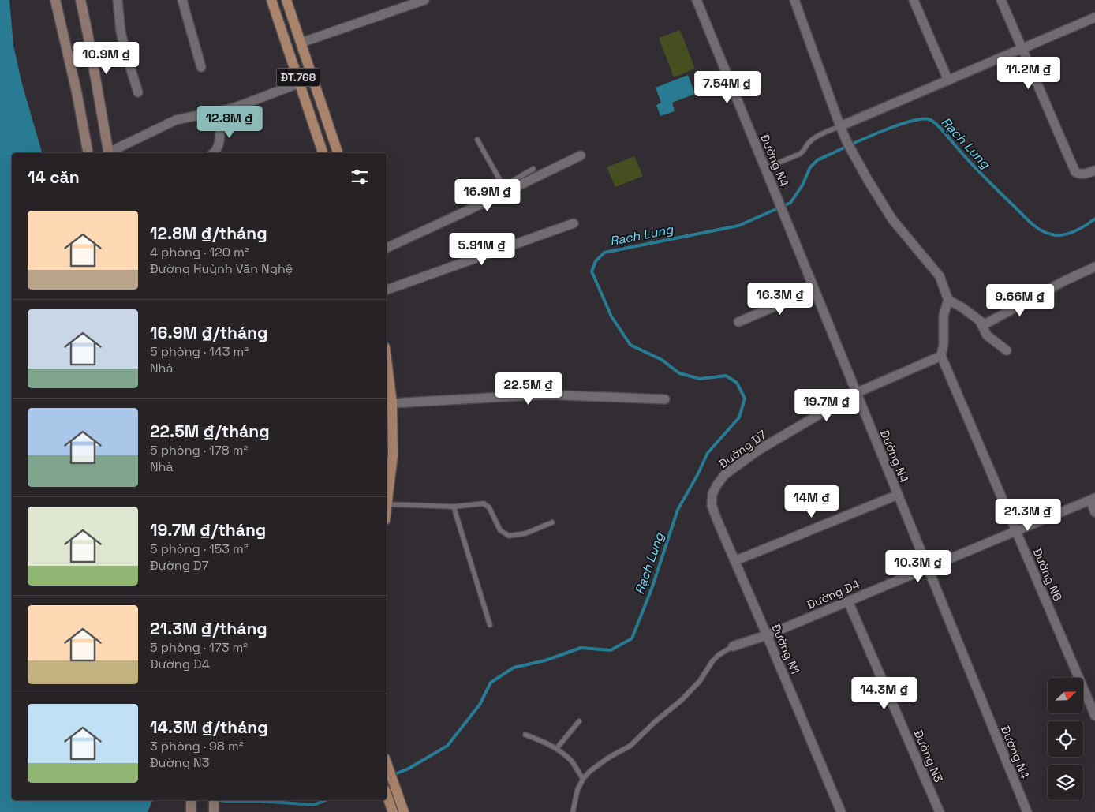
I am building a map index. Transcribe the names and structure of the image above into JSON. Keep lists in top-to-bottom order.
{
  "streets": {
    "main road": ["ĐT.768"],
    "street": [
      "Đường N4",
      "Đường D7",
      "Đường N6",
      "Đường D4",
      "Đường N1",
      "Đường N3"
    ]
  },
  "crossings": [
    ["Đường N4", "Đường D7"],
    ["Đường N4", "Đường D4"],
    ["Đường D7", "Đường N6"],
    ["Đường D7", "Đường N1"],
    ["Đường N6", "Đường D4"],
    ["Đường D4", "Đường N1"],
    ["Đường D4", "Đường N3"]
  ],
  "water": ["Rạch Lung"],
  "north": "top right",
  "page": {
    "price": [
      "10.9M ₫",
      "11.2M ₫",
      "7.54M ₫",
      "12.8M ₫",
      "16.9M ₫",
      "5.91M ₫",
      "16.3M ₫",
      "9.66M ₫",
      "22.5M ₫",
      "19.7M ₫",
      "14M ₫",
      "21.3M ₫",
      "10.3M ₫",
      "14.3M ₫"
    ],
    "heading": "14 căn",
    "list": [
      {
        "name": "12.8M ₫/tháng",
        "note": "4 phòng · 120 m² · Đường Huỳnh Văn Nghệ"
      },
      {
        "name": "16.9M ₫/tháng",
        "note": "5 phòng · 143 m² · Nhà"
      },
      {
        "name": "22.5M ₫/tháng",
        "note": "5 phòng · 178 m² · Nhà"
      },
      {
        "name": "19.7M ₫/tháng",
        "note": "5 phòng · 153 m² · Đường D7"
      },
      {
        "name": "21.3M ₫/tháng",
        "note": "5 phòng · 173 m² · Đường D4"
      },
      {
        "name": "14.3M ₫/tháng",
        "note": "3 phòng · 98 m² · Đường N3"
      }
    ]
  }
}
